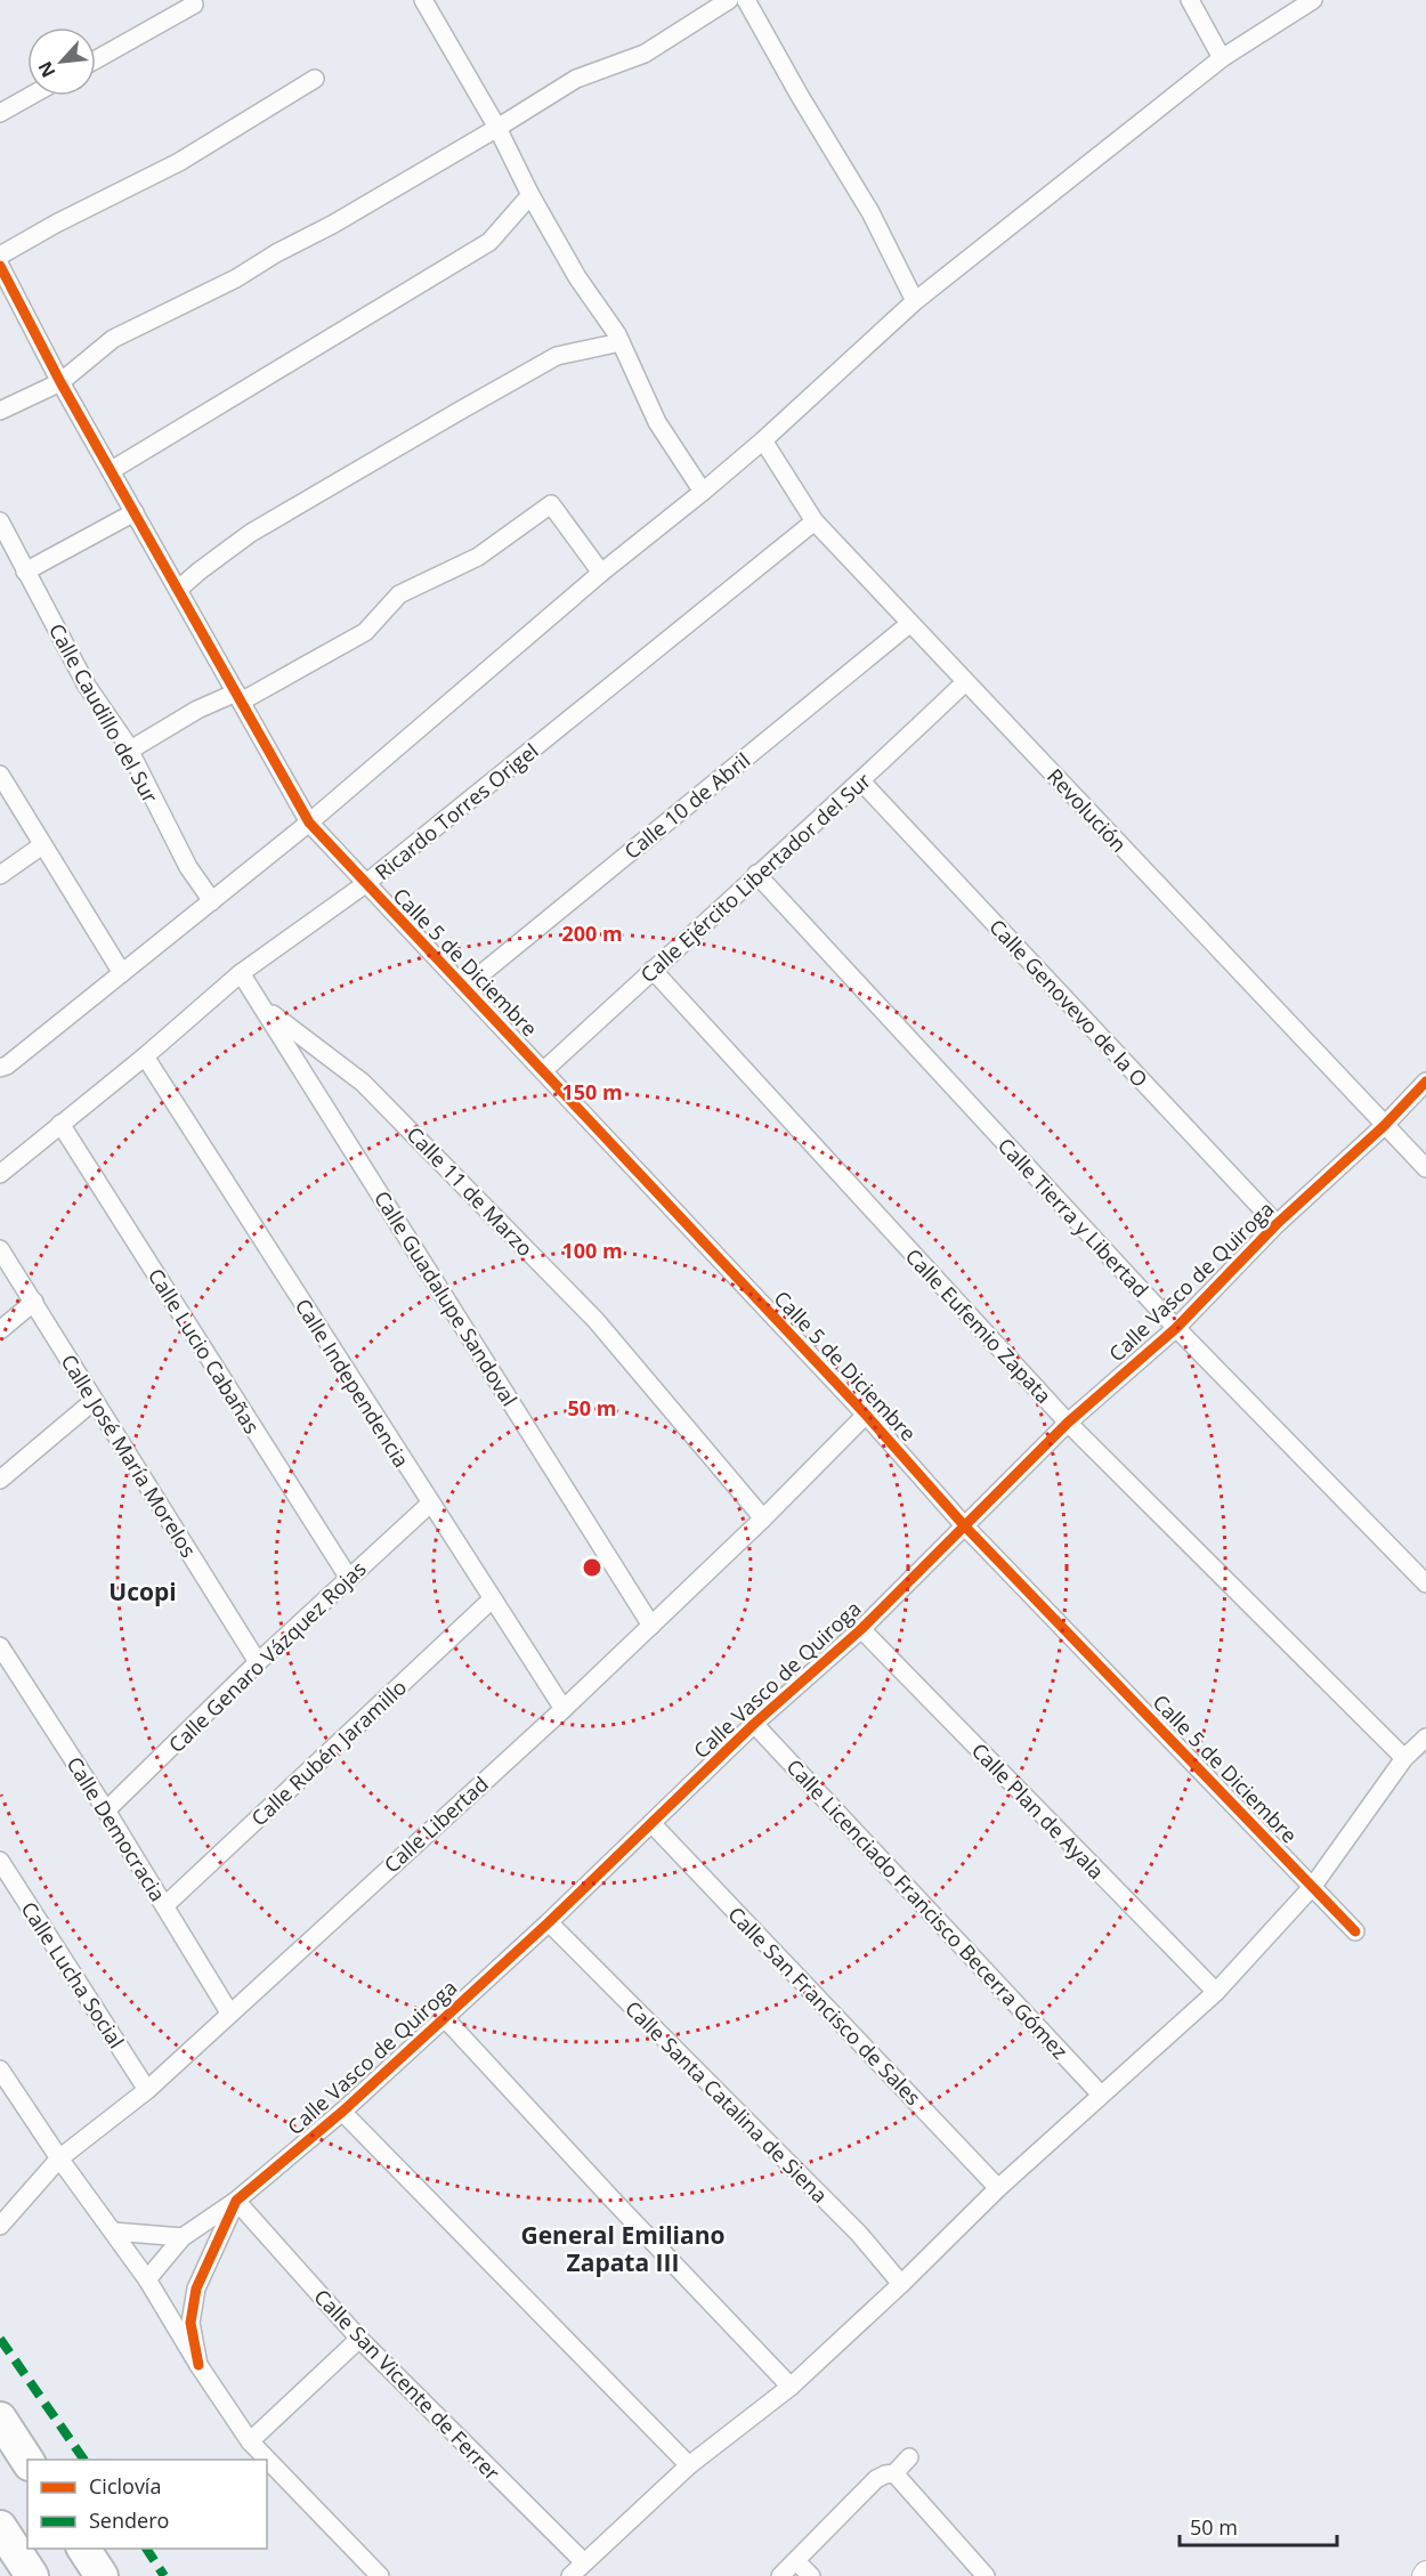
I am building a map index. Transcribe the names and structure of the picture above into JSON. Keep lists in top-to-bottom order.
{
  "streets": {
    "street": [
      "Calle Caudillo del Sur",
      "Calle 10 de Abril",
      "Revolución",
      "Ricardo Torres Origel",
      "Calle Ejército Libertador del Sur",
      "Calle 5 de Diciembre",
      "Calle Genovevo de la O",
      "Calle 11 de Marzo",
      "Calle Tierra y Libertad",
      "Calle Vasco de Quiroga",
      "Calle Guadalupe Sandoval",
      "Calle Eufemio Zapata",
      "Calle Lucio Cabañas",
      "Calle Independencia",
      "Calle José María Morelos",
      "Calle Genaro Vázquez Rojas",
      "Calle Rubén Jaramillo",
      "Calle Plan de Ayala",
      "Calle Libertad",
      "Calle Democracia",
      "Calle Licenciado Francisco Becerra Gómez",
      "Calle Lucha Social",
      "Calle San Francisco de Sales",
      "Calle Santa Catalina de Siena",
      "Calle San Vicente de Ferrer"
    ]
  },
  "crossings": [
    ["Calle 10 de Abril", "Revolución"],
    ["Calle 10 de Abril", "Calle 5 de Diciembre"],
    ["Revolución", "Ricardo Torres Origel"],
    ["Revolución", "Calle Ejército Libertador del Sur"],
    ["Revolución", "Calle Vasco de Quiroga"],
    ["Ricardo Torres Origel", "Calle 5 de Diciembre"],
    ["Ricardo Torres Origel", "Calle Guadalupe Sandoval"],
    ["Ricardo Torres Origel", "Calle Lucio Cabañas"],
    ["Ricardo Torres Origel", "Calle Independencia"],
    ["Calle Ejército Libertador del Sur", "Calle 5 de Diciembre"],
    ["Calle Ejército Libertador del Sur", "Calle Genovevo de la O"],
    ["Calle Ejército Libertador del Sur", "Calle Tierra y Libertad"],
    ["Calle Ejército Libertador del Sur", "Calle Eufemio Zapata"],
    ["Calle 5 de Diciembre", "Calle Vasco de Quiroga"],
    ["Calle 5 de Diciembre", "Calle Libertad"],
    ["Calle Genovevo de la O", "Calle Vasco de Quiroga"],
    ["Calle 11 de Marzo", "Calle Guadalupe Sandoval"],
    ["Calle 11 de Marzo", "Calle Libertad"],
    ["Calle Tierra y Libertad", "Calle Vasco de Quiroga"],
    ["Calle Vasco de Quiroga", "Calle Eufemio Zapata"],
    ["Calle Vasco de Quiroga", "Calle Plan de Ayala"],
    ["Calle Vasco de Quiroga", "Calle Licenciado Francisco Becerra Gómez"],
    ["Calle Vasco de Quiroga", "Calle San Francisco de Sales"],
    ["Calle Vasco de Quiroga", "Calle Santa Catalina de Siena"],
    ["Calle Vasco de Quiroga", "Calle San Vicente de Ferrer"],
    ["Calle Guadalupe Sandoval", "Calle Libertad"],
    ["Calle Lucio Cabañas", "Calle Genaro Vázquez Rojas"],
    ["Calle Independencia", "Calle Genaro Vázquez Rojas"],
    ["Calle Independencia", "Calle Rubén Jaramillo"],
    ["Calle Independencia", "Calle Libertad"],
    ["Calle José María Morelos", "Calle Genaro Vázquez Rojas"],
    ["Calle Genaro Vázquez Rojas", "Calle Democracia"],
    ["Calle Rubén Jaramillo", "Calle Democracia"],
    ["Calle Libertad", "Calle Democracia"],
    ["Calle Libertad", "Calle Lucha Social"]
  ],
  "districts": ["Ucopi", "General Emiliano Zapata III"],
  "legend": ["Ciclovía", "Sendero"],
  "scale_bar": "50 m",
  "north": "bottom left",
  "rings": [
    "200 m",
    "150 m",
    "100 m",
    "50 m"
  ]
}
